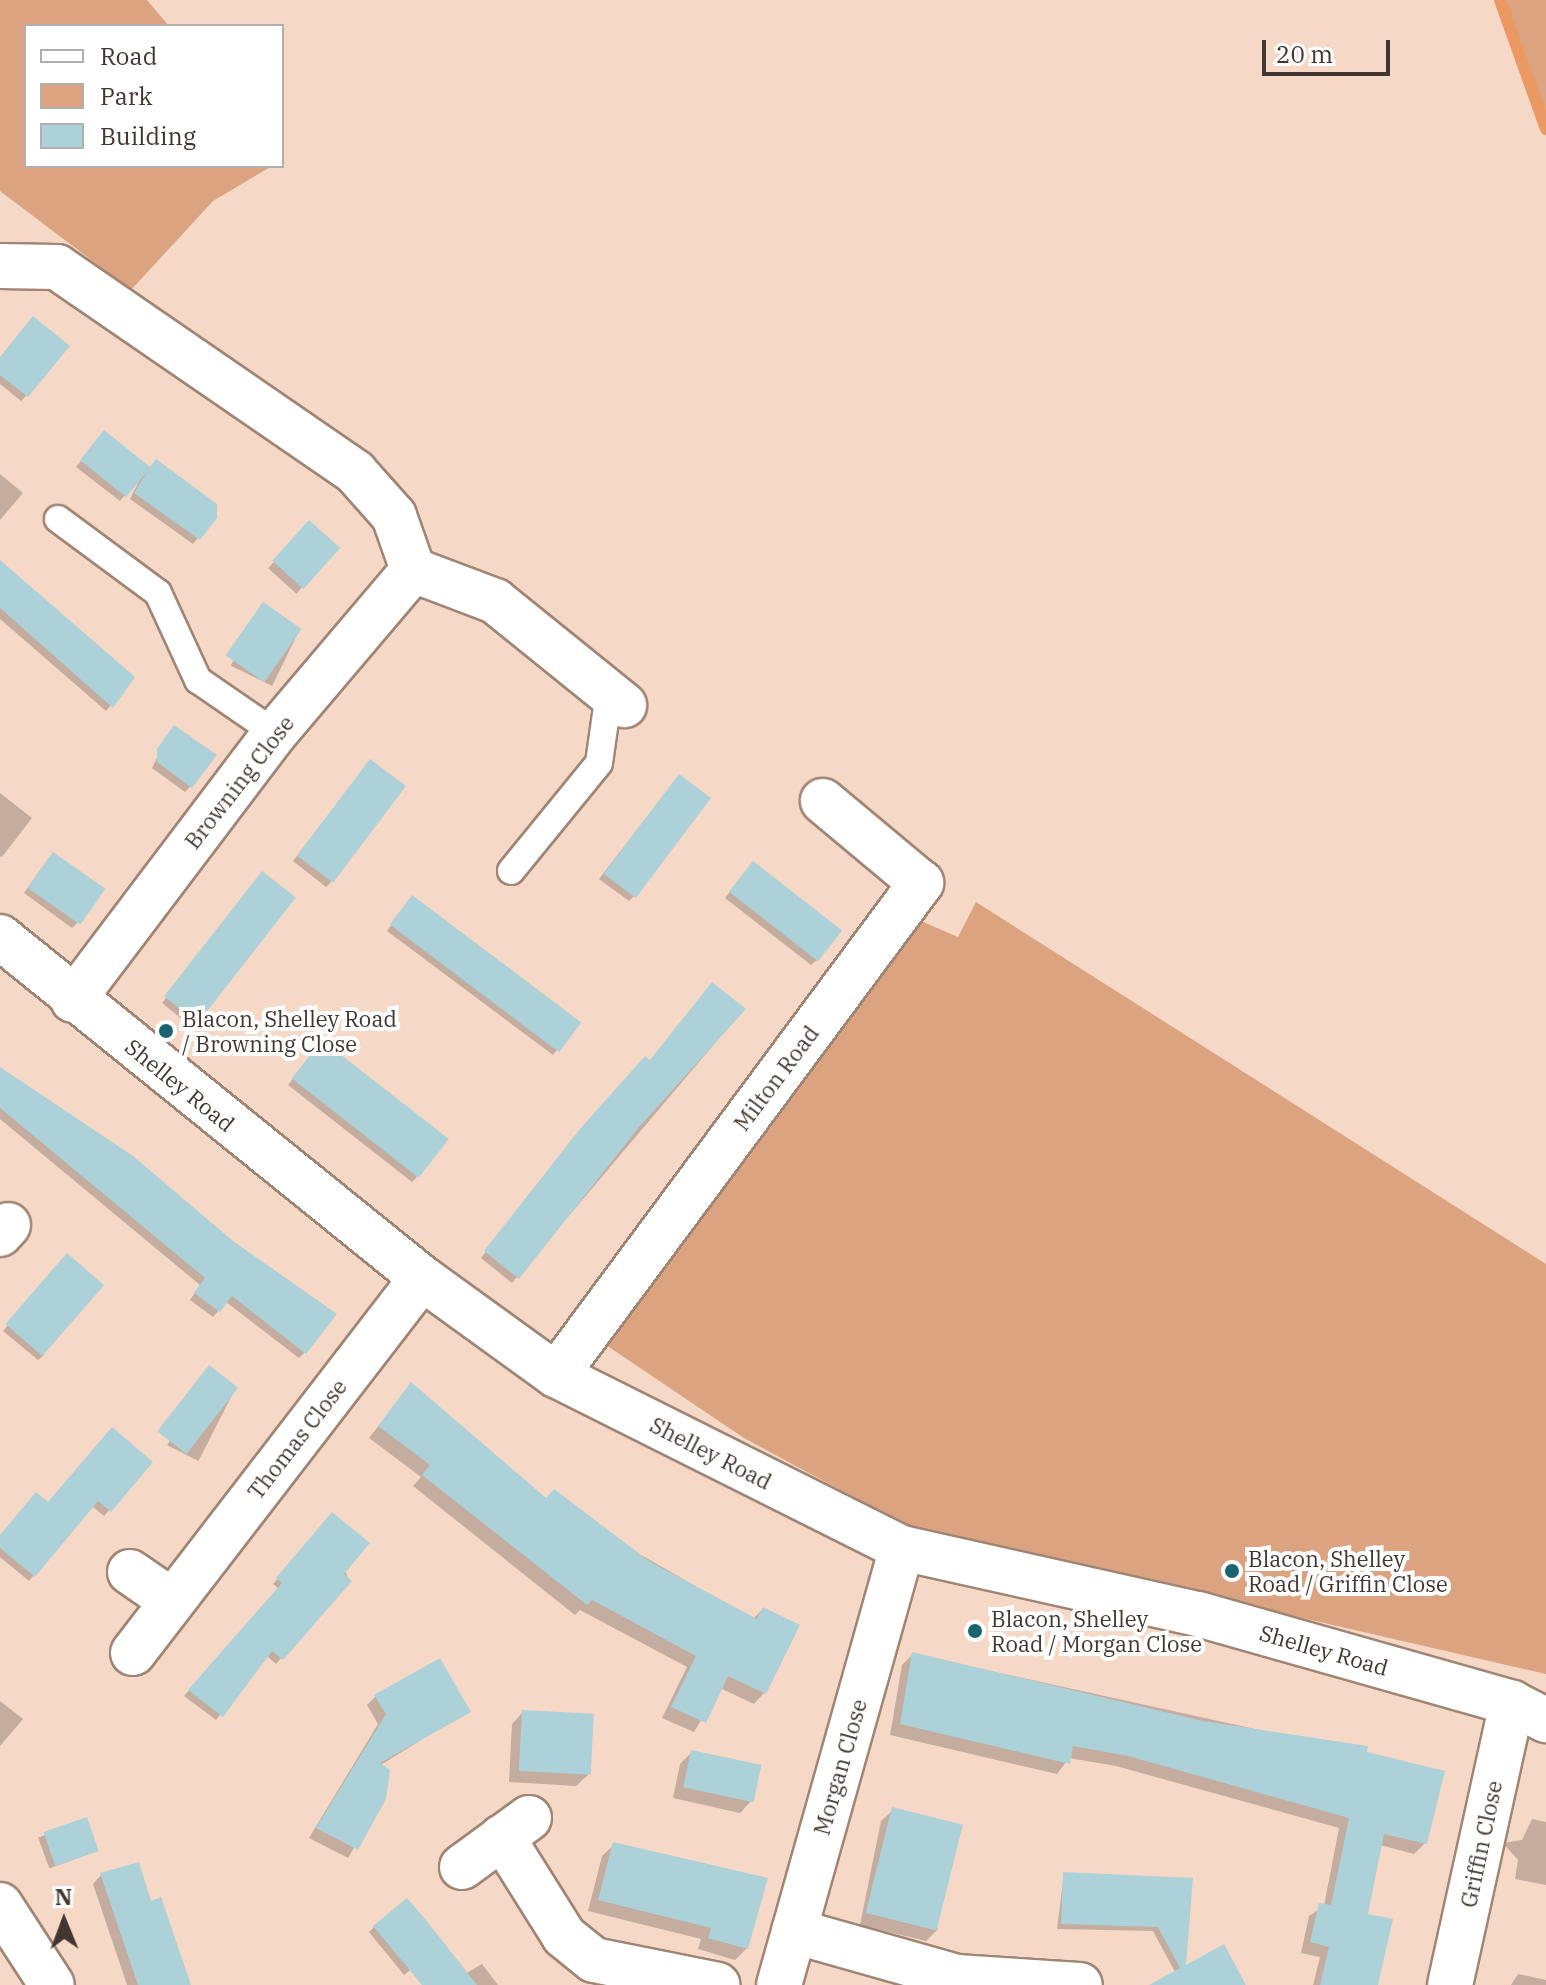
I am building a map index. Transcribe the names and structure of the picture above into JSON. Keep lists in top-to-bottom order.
{
  "streets": {
    "street": [
      "Browning Close",
      "Milton Road",
      "Shelley Road",
      "Thomas Close",
      "Morgan Close",
      "Griffin Close"
    ]
  },
  "crossings": [
    ["Browning Close", "Shelley Road"],
    ["Milton Road", "Shelley Road"],
    ["Shelley Road", "Thomas Close"],
    ["Shelley Road", "Morgan Close"],
    ["Shelley Road", "Griffin Close"]
  ],
  "places": ["Blacon, Shelley Road / Browning Close", "Blacon, Shelley Road / Griffin Close", "Blacon, Shelley Road / Morgan Close"],
  "legend": ["Road", "Park", "Building"],
  "scale_bar": "20 m",
  "north": "top"
}
